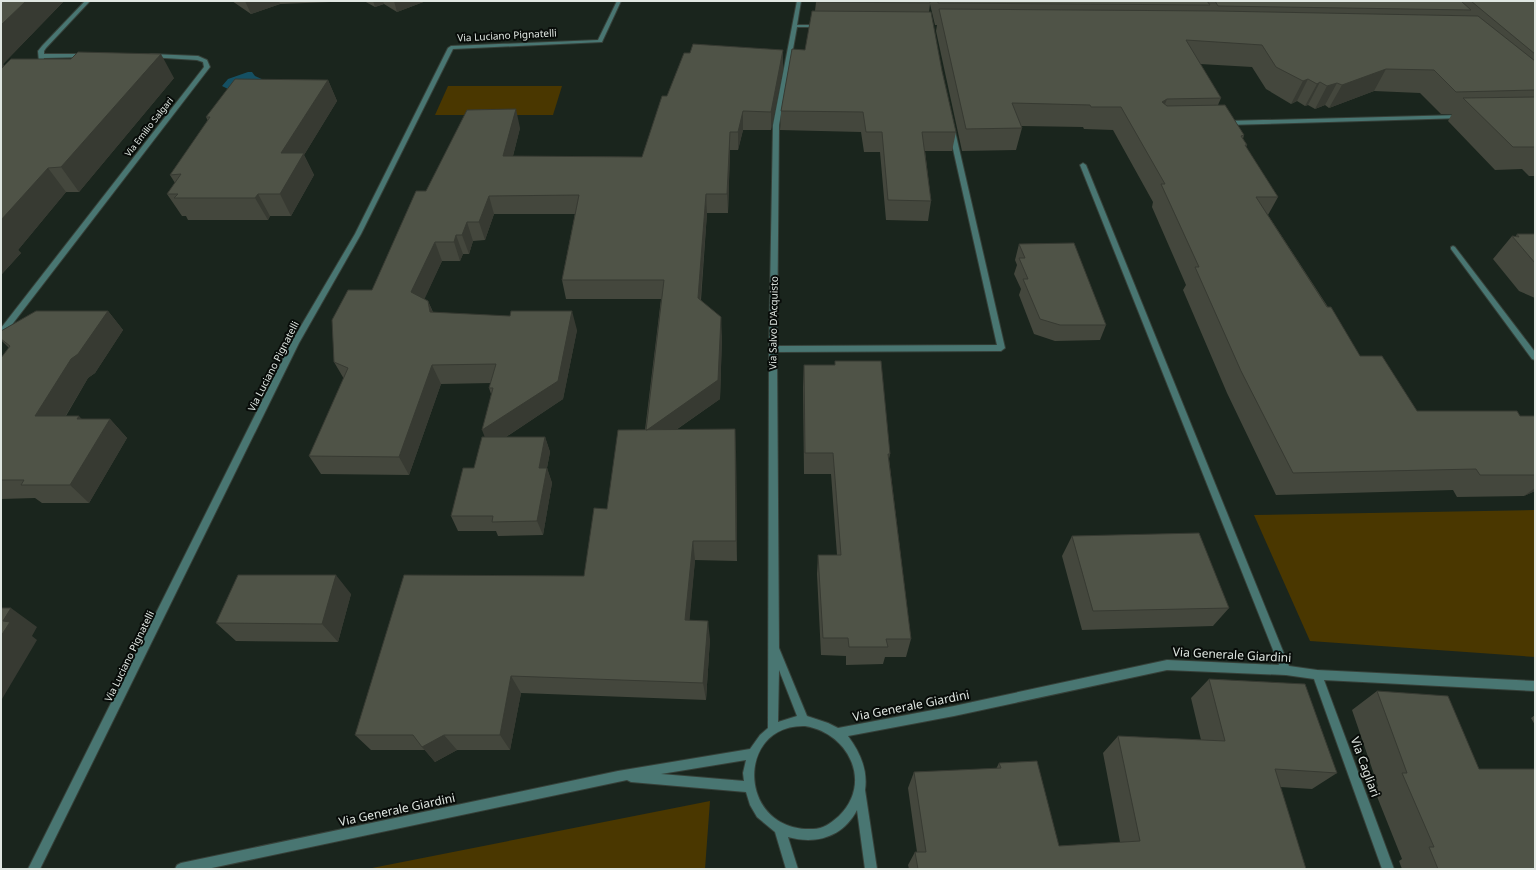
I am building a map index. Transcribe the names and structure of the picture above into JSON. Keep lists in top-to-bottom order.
{
  "streets": {
    "street": [
      "Via Luciano Pignatelli",
      "Via Emilio Salgari",
      "Via Salvo D'Acquisto",
      "Via Generale Giardini",
      "Via Cagliari"
    ]
  },
  "crossings": [
    ["Via Salvo D'Acquisto", "Via Generale Giardini"],
    ["Via Generale Giardini", "Via Cagliari"]
  ]
}
